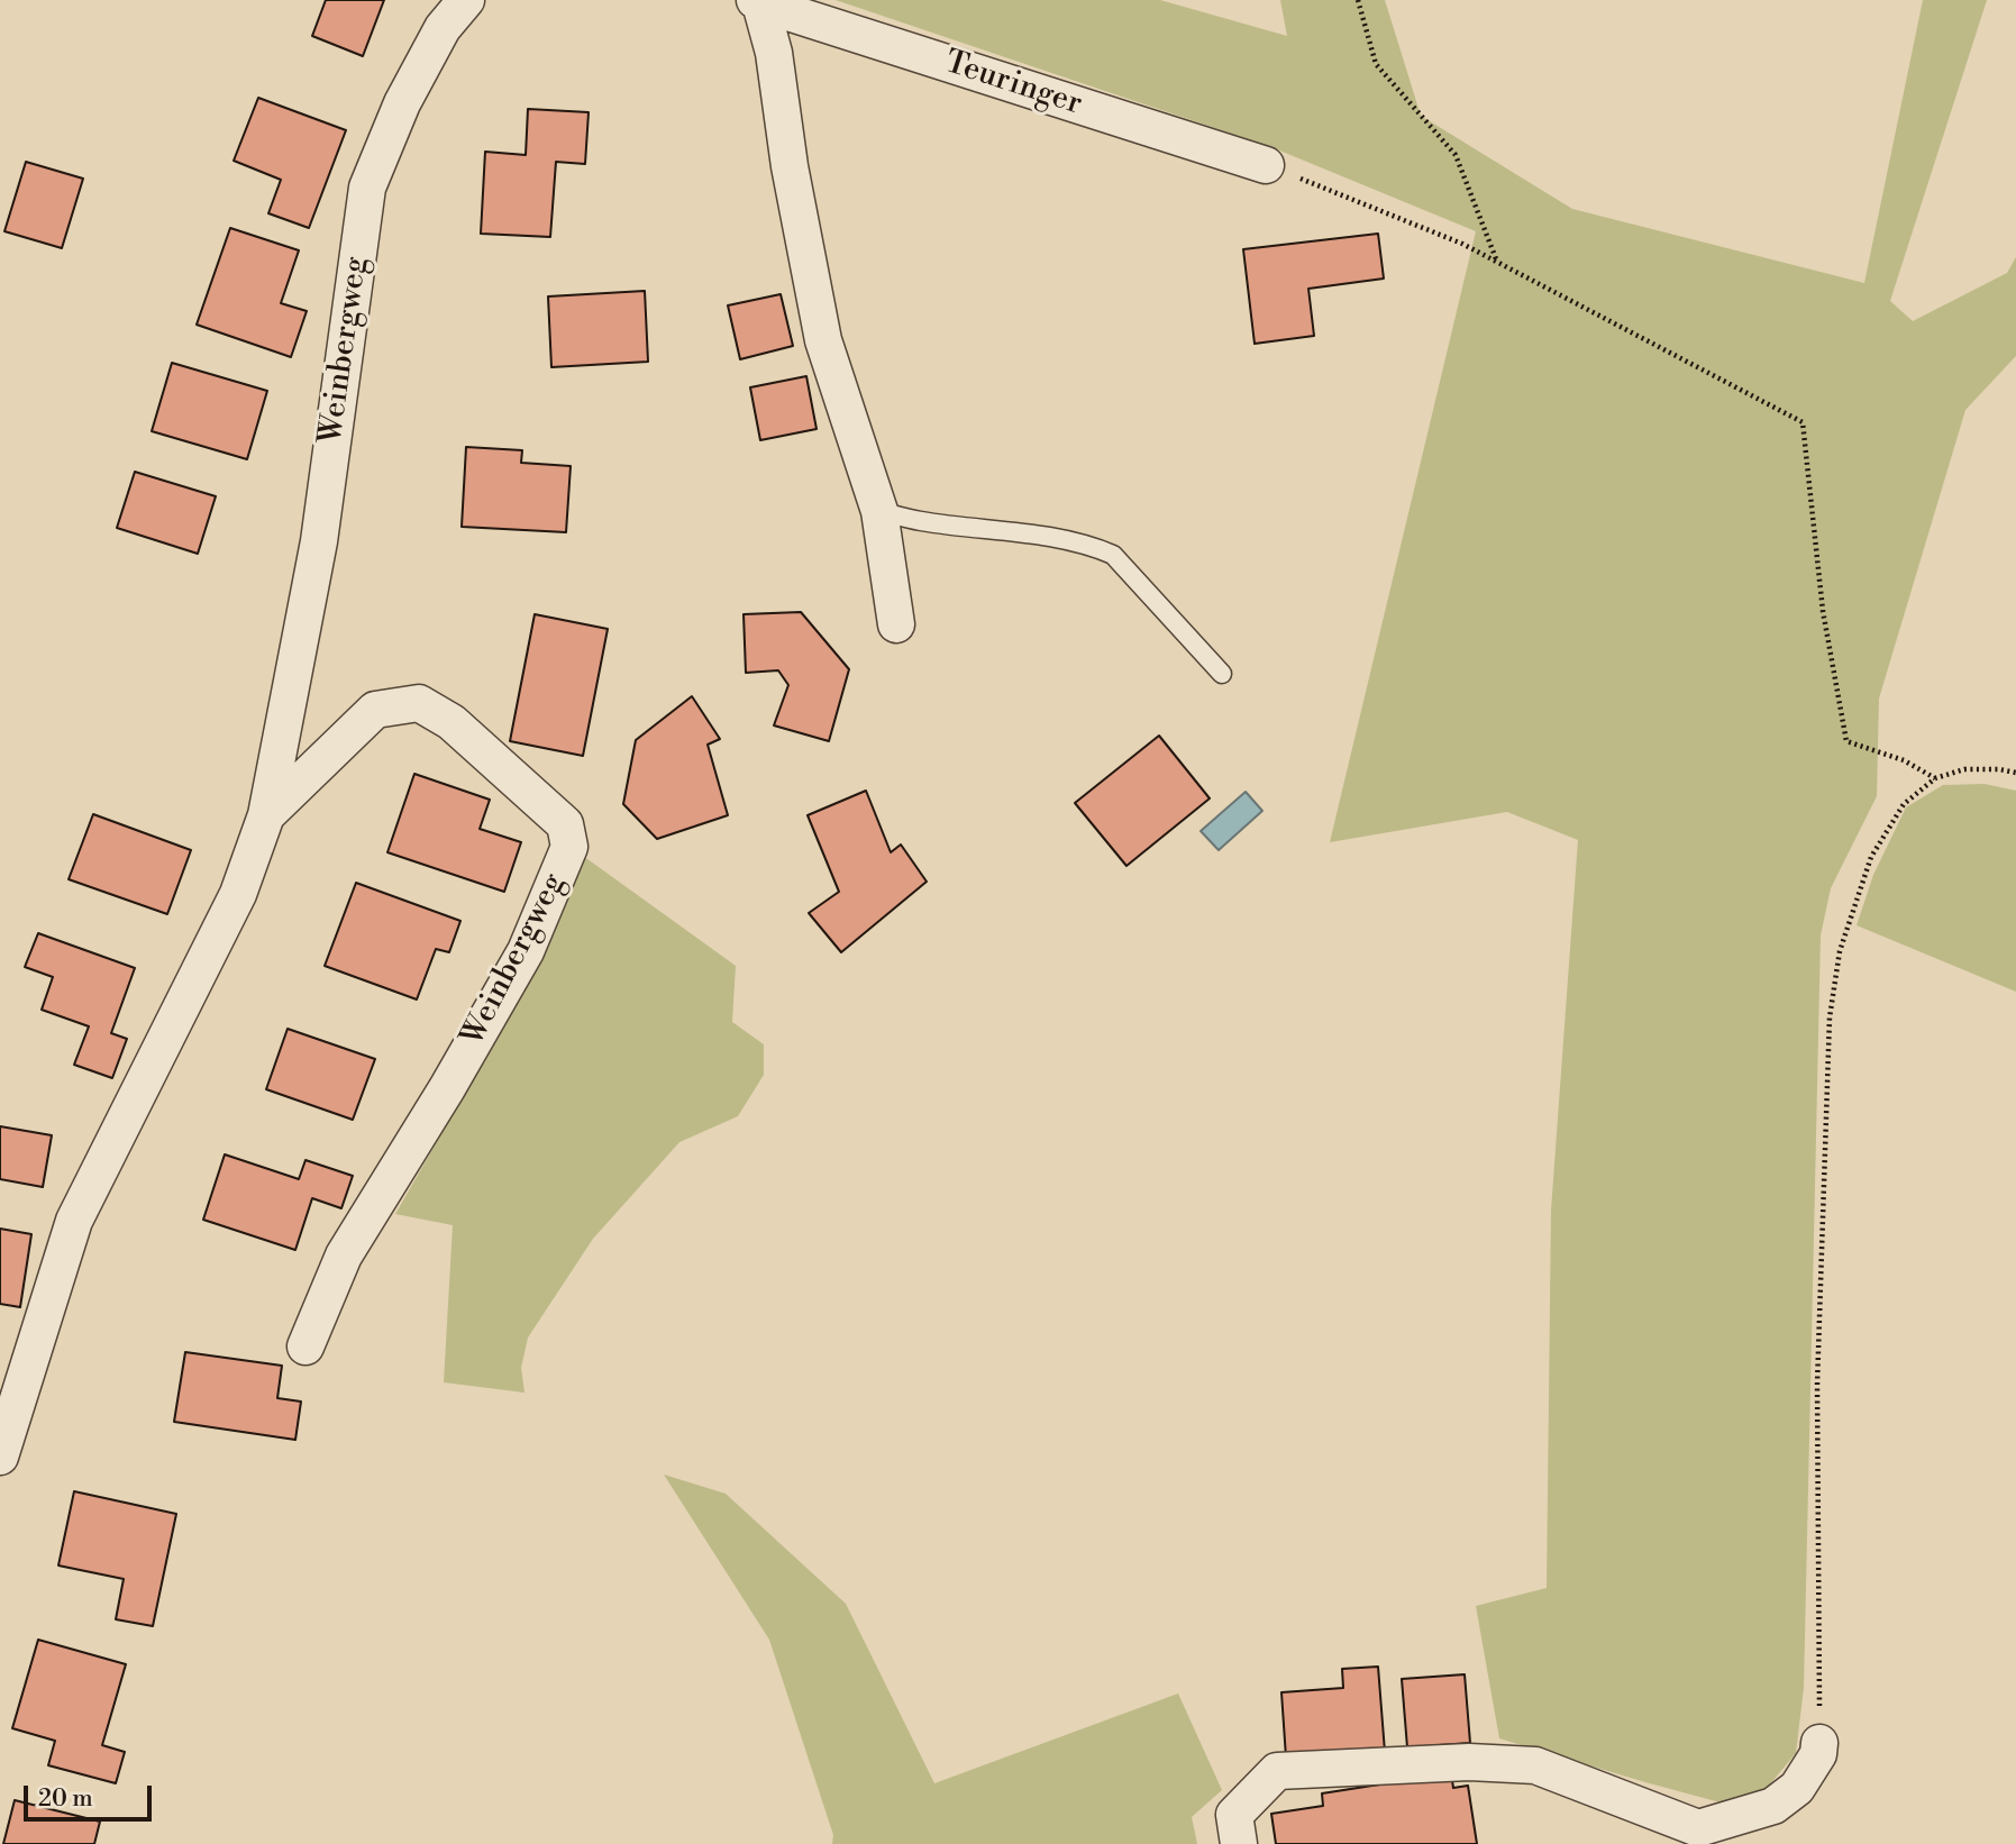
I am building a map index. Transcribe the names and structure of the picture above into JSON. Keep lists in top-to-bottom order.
{
  "streets": {
    "street": ["Teuringer", "Weinbergweg"]
  },
  "scale_bar": "20 m"
}
